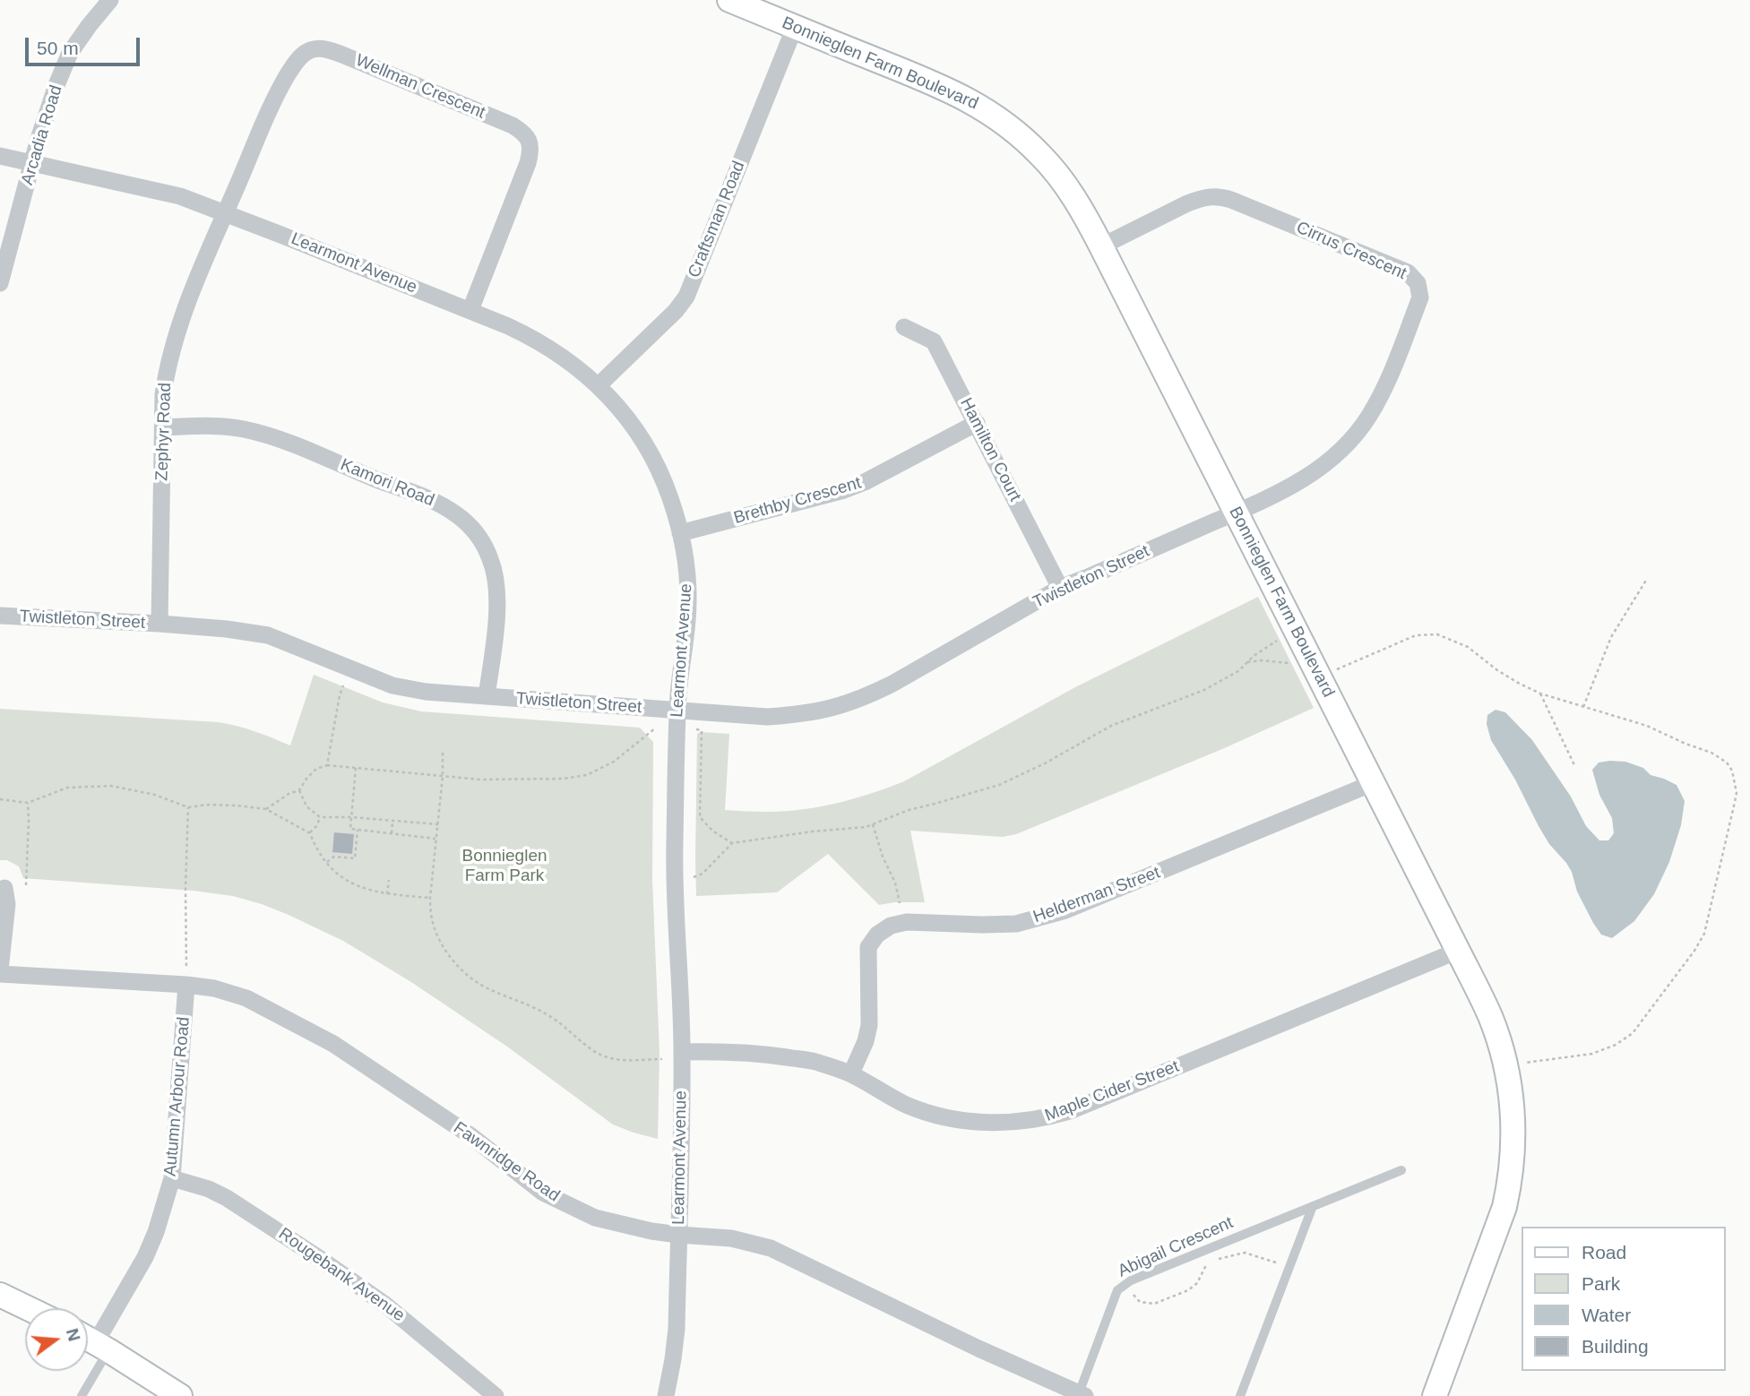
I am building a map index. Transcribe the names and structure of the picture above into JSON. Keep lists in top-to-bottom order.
{
  "streets": {
    "street": [
      "Bonnieglen Farm Boulevard",
      "Wellman Crescent",
      "Arcadia Road",
      "Craftsman Road",
      "Cirrus Crescent",
      "Learmont Avenue",
      "Zephyr Road",
      "Hamilton Court",
      "Kamori Road",
      "Brethby Crescent",
      "Twistleton Street",
      "Helderman Street",
      "Maple Cider Street",
      "Autumn Arbour Road",
      "Fawnridge Road",
      "Rougebank Avenue"
    ],
    "lane": ["Abigail Crescent"]
  },
  "crossings": [
    ["Bonnieglen Farm Boulevard", "Craftsman Road"],
    ["Bonnieglen Farm Boulevard", "Cirrus Crescent"],
    ["Bonnieglen Farm Boulevard", "Twistleton Street"],
    ["Bonnieglen Farm Boulevard", "Helderman Street"],
    ["Bonnieglen Farm Boulevard", "Maple Cider Street"],
    ["Wellman Crescent", "Learmont Avenue"],
    ["Wellman Crescent", "Zephyr Road"],
    ["Arcadia Road", "Learmont Avenue"],
    ["Craftsman Road", "Learmont Avenue"],
    ["Cirrus Crescent", "Twistleton Street"],
    ["Learmont Avenue", "Zephyr Road"],
    ["Learmont Avenue", "Brethby Crescent"],
    ["Learmont Avenue", "Twistleton Street"],
    ["Learmont Avenue", "Maple Cider Street"],
    ["Learmont Avenue", "Fawnridge Road"],
    ["Zephyr Road", "Kamori Road"],
    ["Zephyr Road", "Twistleton Street"],
    ["Hamilton Court", "Brethby Crescent"],
    ["Hamilton Court", "Twistleton Street"],
    ["Kamori Road", "Twistleton Street"],
    ["Helderman Street", "Maple Cider Street"],
    ["Autumn Arbour Road", "Fawnridge Road"],
    ["Autumn Arbour Road", "Rougebank Avenue"],
    ["Fawnridge Road", "Abigail Crescent"]
  ],
  "parks": ["Bonnieglen Farm Park"],
  "legend": [
    "Road",
    "Park",
    "Water",
    "Building"
  ],
  "scale_bar": "50 m",
  "north": "right"
}
